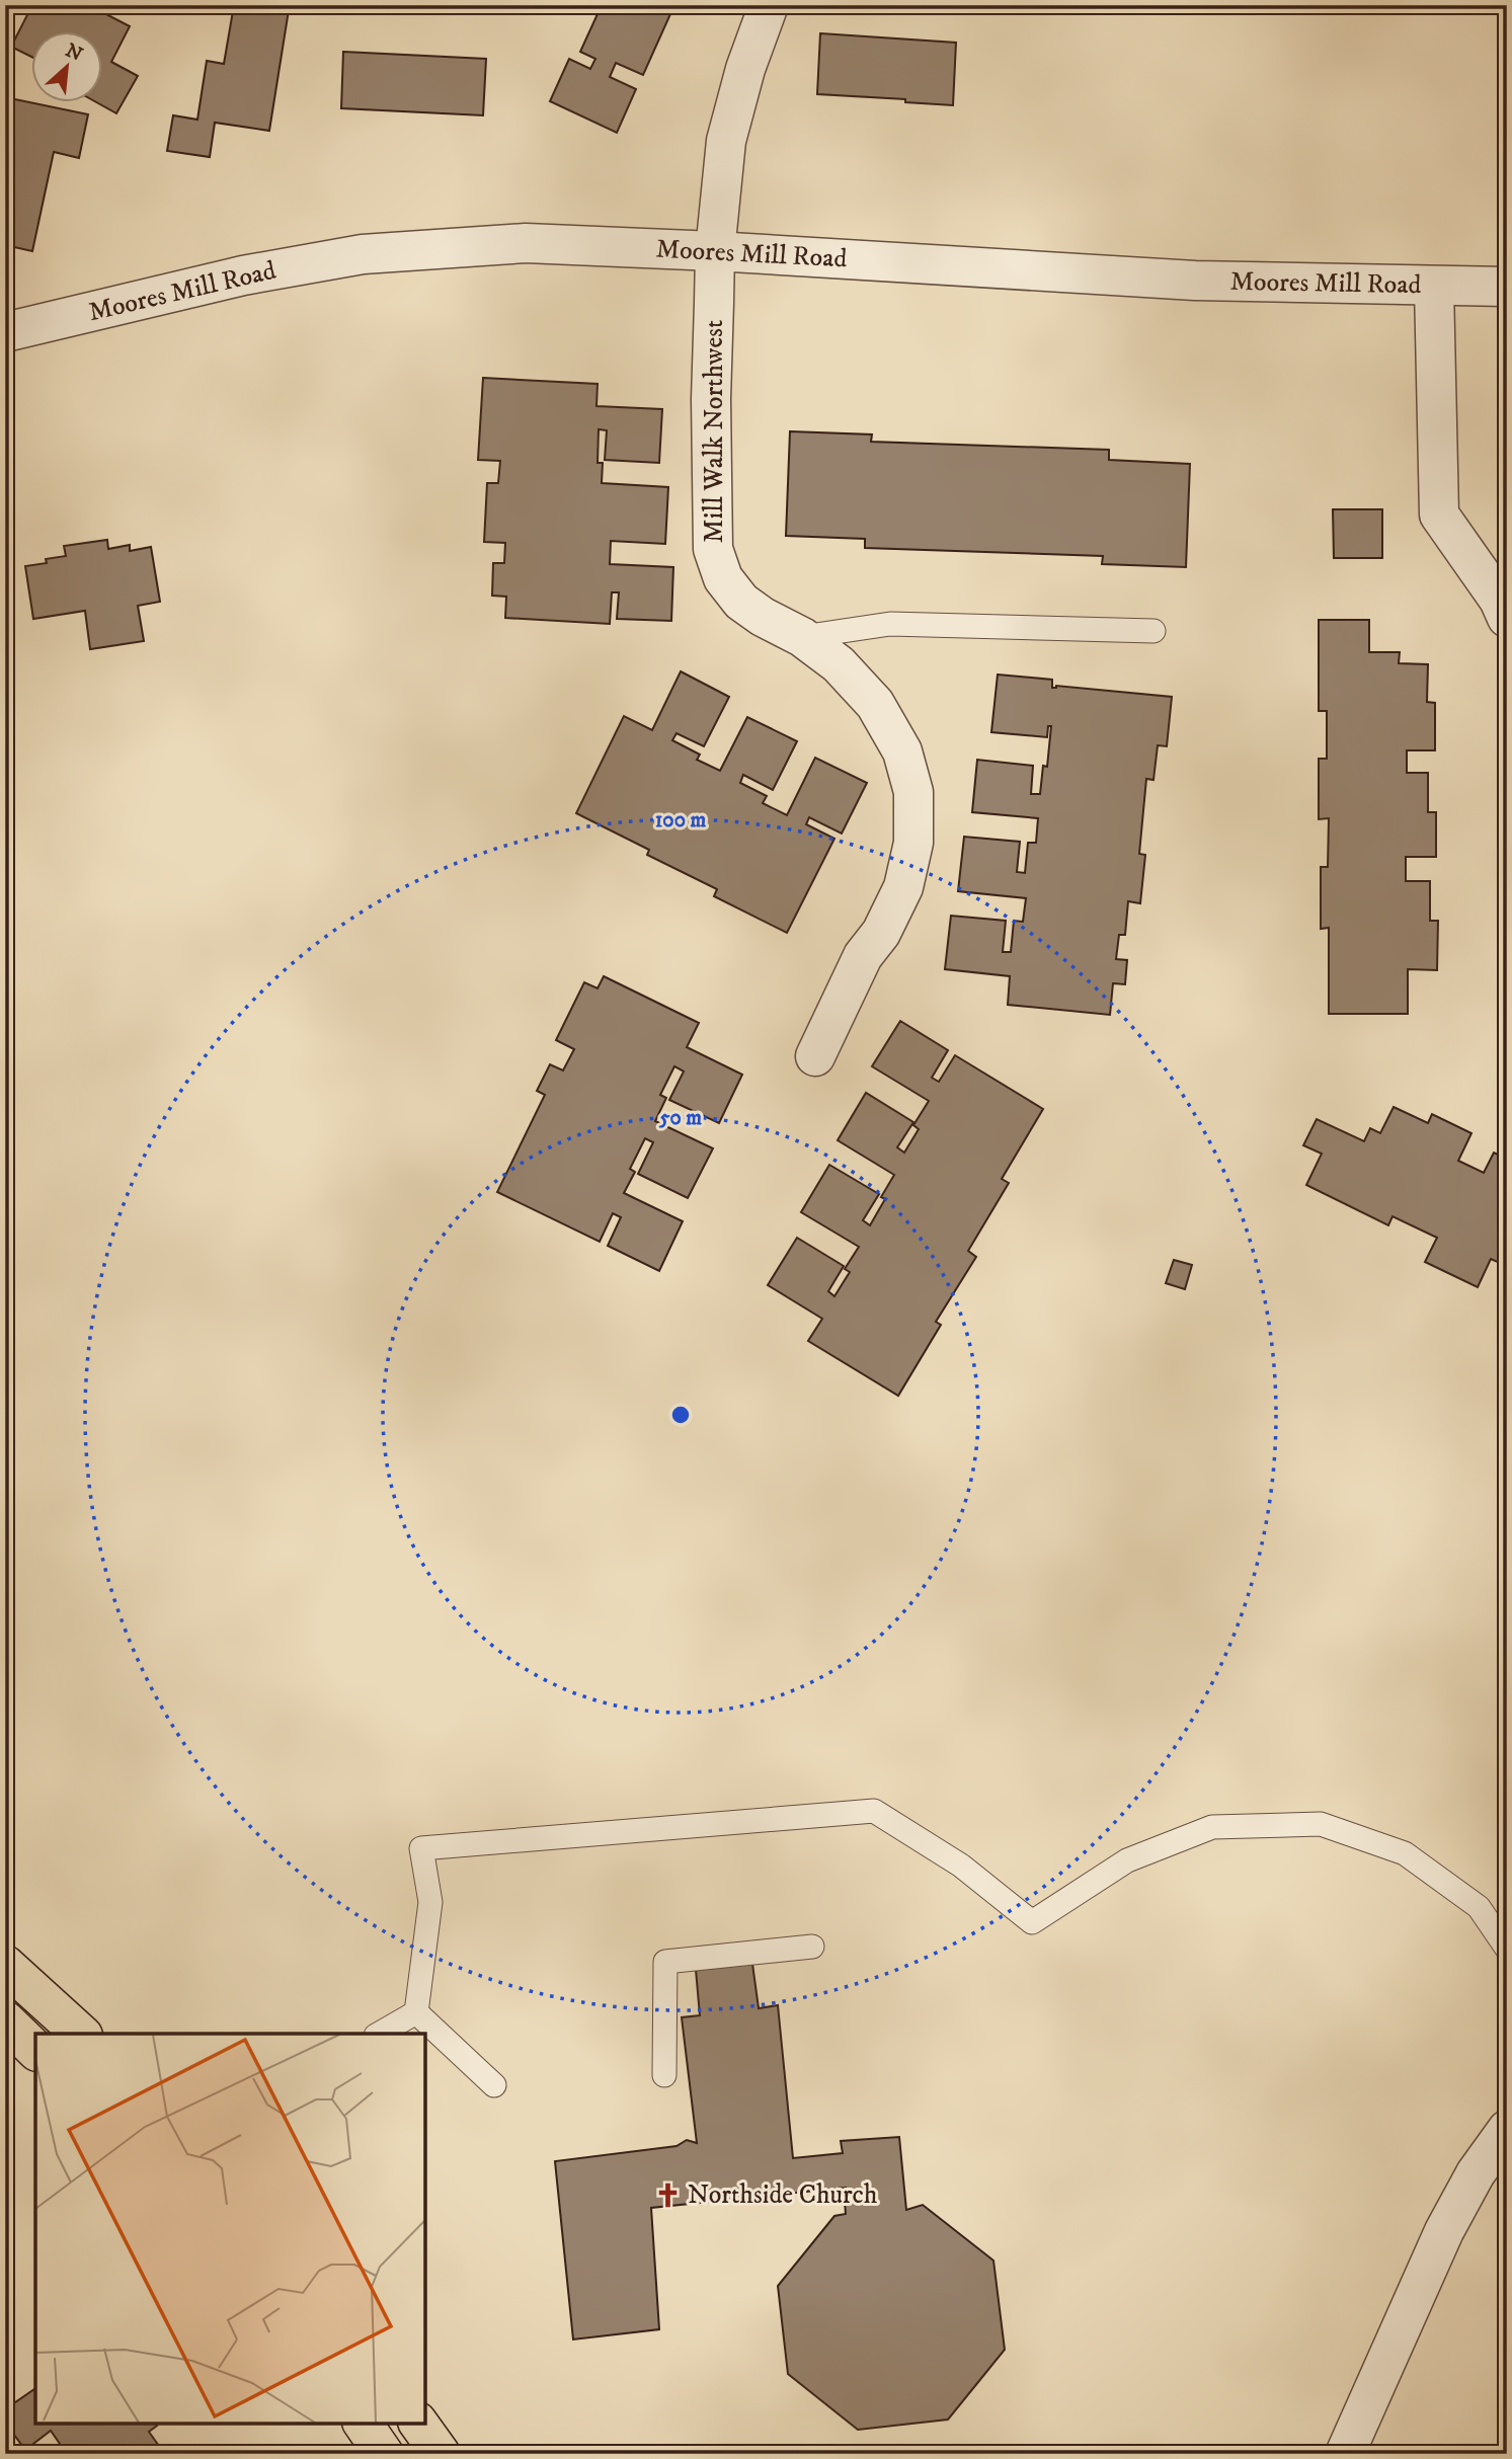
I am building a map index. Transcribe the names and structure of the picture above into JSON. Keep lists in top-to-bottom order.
{
  "streets": {
    "street": ["Moores Mill Road", "Mill Walk Northwest"]
  },
  "crossings": [
    ["Moores Mill Road", "Mill Walk Northwest"]
  ],
  "places": {
    "church": ["Northside Church"]
  },
  "north": "top right",
  "rings": ["100 m", "50 m"]
}
